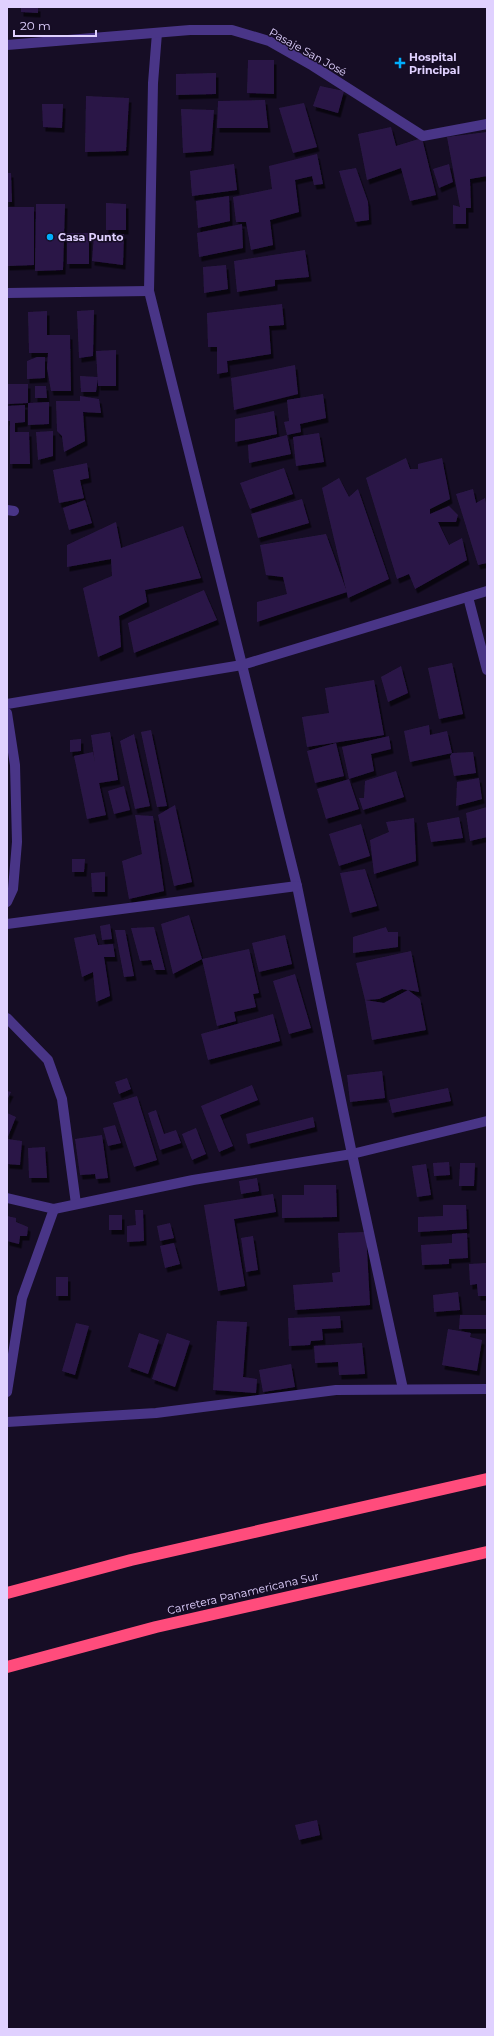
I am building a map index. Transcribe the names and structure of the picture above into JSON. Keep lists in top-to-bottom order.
{
  "streets": {
    "highway": ["Carretera Panamericana Sur"],
    "street": ["Pasaje San José"]
  },
  "places": {
    "health": ["Hospital Principal"],
    "other": ["Casa Punto"]
  },
  "scale_bar": "20 m"
}
